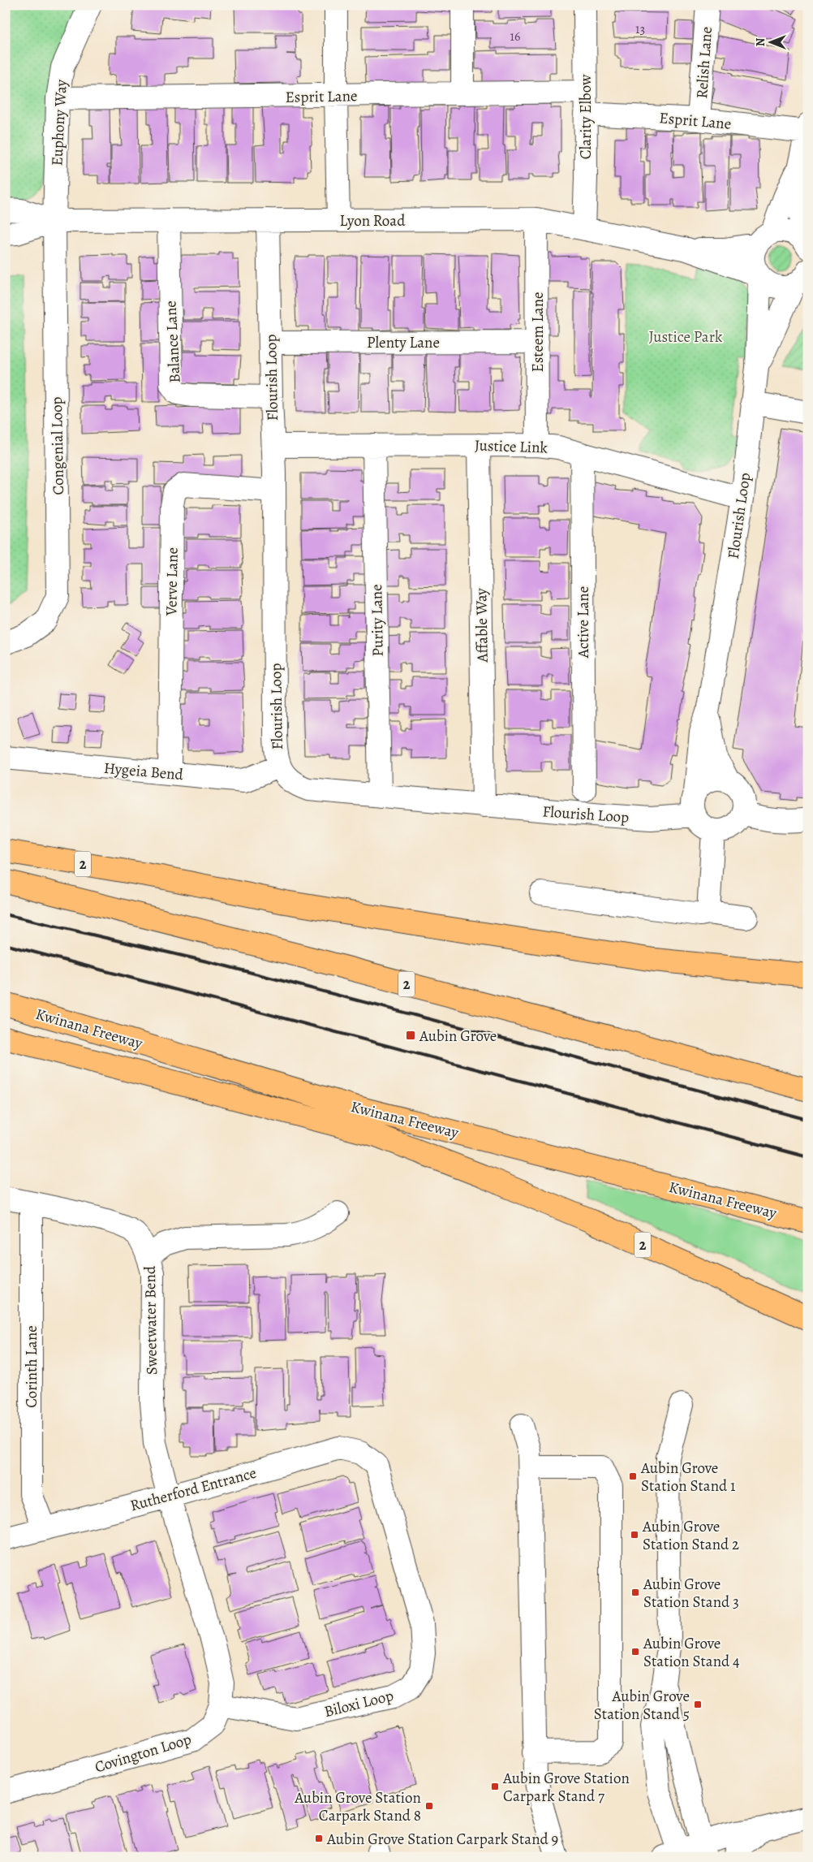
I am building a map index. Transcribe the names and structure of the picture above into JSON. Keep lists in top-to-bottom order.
{
  "streets": {
    "highway": ["2", "Kwinana Freeway"],
    "street": [
      "Relish Lane",
      "Esprit Lane",
      "Clarity Elbow",
      "Euphony Way",
      "Lyon Road",
      "Esteem Lane",
      "Balance Lane",
      "Plenty Lane",
      "Flourish Loop",
      "Congenial Loop",
      "Justice Link",
      "Verve Lane",
      "Purity Lane",
      "Active Lane",
      "Affable Way",
      "Hygeia Bend",
      "Sweetwater Bend",
      "Corinth Lane",
      "Rutherford Entrance",
      "Biloxi Loop",
      "Covington Loop"
    ]
  },
  "crossings": [
    ["Relish Lane", "Esprit Lane"],
    ["Esprit Lane", "Clarity Elbow"],
    ["Esprit Lane", "Euphony Way"],
    ["Clarity Elbow", "Lyon Road"],
    ["Euphony Way", "Lyon Road"],
    ["Euphony Way", "Congenial Loop"],
    ["Lyon Road", "Esteem Lane"],
    ["Lyon Road", "Balance Lane"],
    ["Lyon Road", "Flourish Loop"],
    ["Lyon Road", "Congenial Loop"],
    ["Esteem Lane", "Plenty Lane"],
    ["Esteem Lane", "Justice Link"],
    ["Balance Lane", "Flourish Loop"],
    ["Plenty Lane", "Flourish Loop"],
    ["Flourish Loop", "Justice Link"],
    ["Flourish Loop", "Verve Lane"],
    ["Flourish Loop", "Purity Lane"],
    ["Flourish Loop", "Affable Way"],
    ["Flourish Loop", "Hygeia Bend"],
    ["Justice Link", "Purity Lane"],
    ["Justice Link", "Active Lane"],
    ["Justice Link", "Affable Way"],
    ["Verve Lane", "Hygeia Bend"],
    ["Sweetwater Bend", "Corinth Lane"],
    ["Sweetwater Bend", "Rutherford Entrance"],
    ["Sweetwater Bend", "Covington Loop"],
    ["Corinth Lane", "Rutherford Entrance"],
    ["Rutherford Entrance", "Biloxi Loop"],
    ["Rutherford Entrance", "Covington Loop"],
    ["Biloxi Loop", "Covington Loop"]
  ],
  "parks": ["Justice Park"],
  "places": {
    "transit": [
      "Aubin Grove",
      "Aubin Grove Station Stand 1",
      "Aubin Grove Station Stand 2",
      "Aubin Grove Station Stand 3",
      "Aubin Grove Station Stand 4",
      "Aubin Grove Station Stand 5",
      "Aubin Grove Station Carpark Stand 7",
      "Aubin Grove Station Carpark Stand 8",
      "Aubin Grove Station Carpark Stand 9"
    ]
  },
  "house_numbers": ["13", "16"],
  "north": "left"
}
